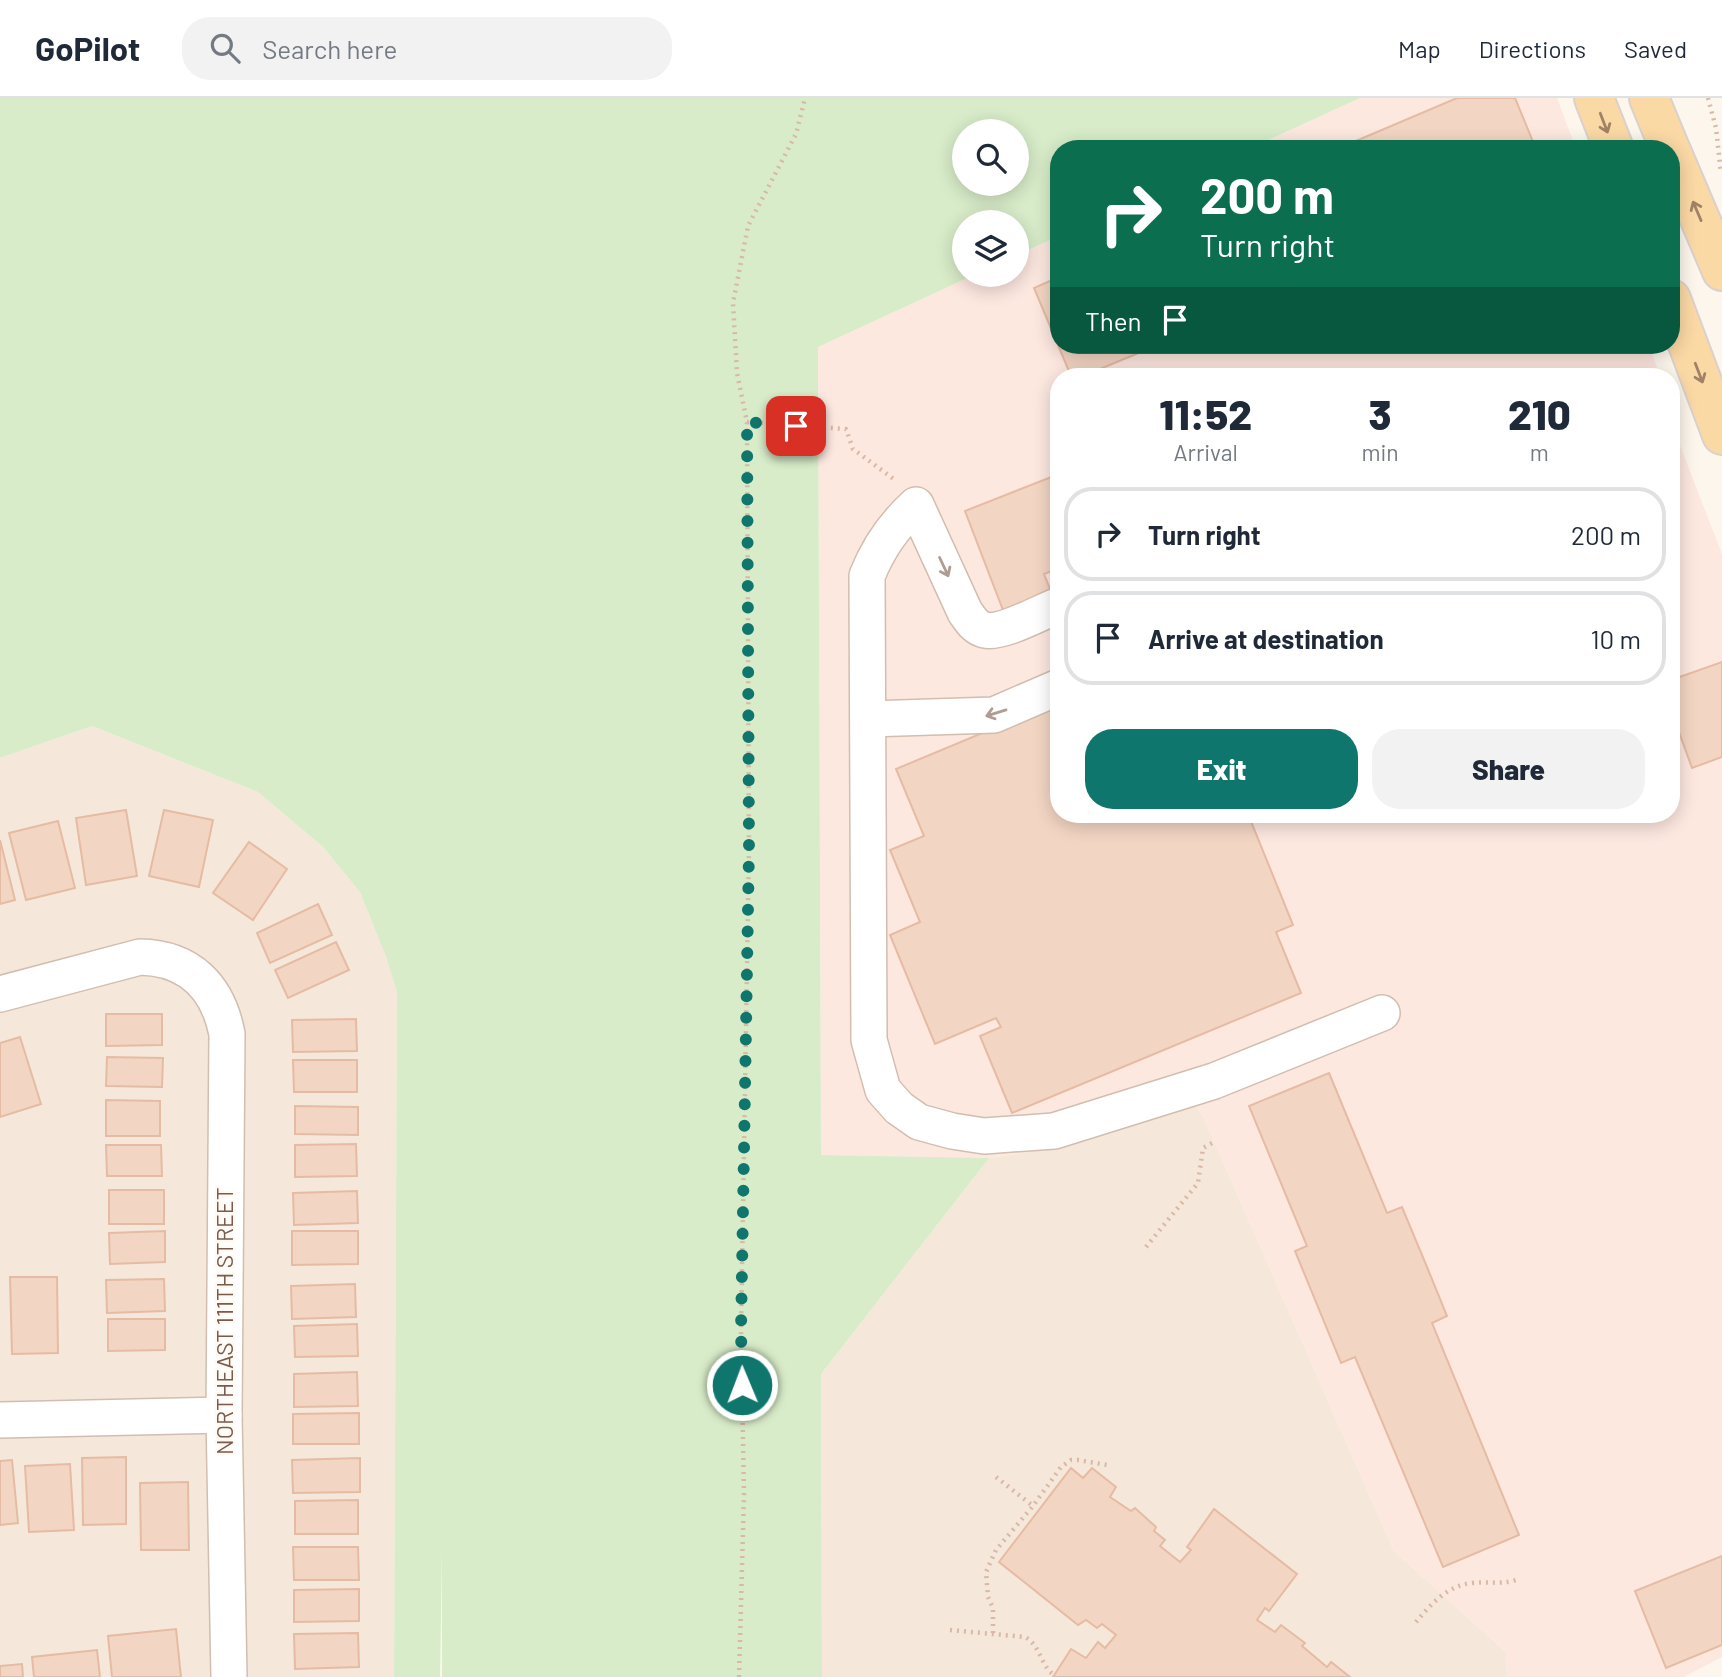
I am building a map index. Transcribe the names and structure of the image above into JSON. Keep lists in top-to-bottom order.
{
  "streets": {
    "street": ["NORTHEAST 111TH STREET"]
  },
  "page": {
    "header": "GoPilot",
    "search": "Search here",
    "nav": ["Map", "Directions", "Saved"],
    "turn": ["200 m", "Turn right"],
    "then": "Then",
    "eta": [
      "11:52",
      "Arrival",
      "3",
      "min",
      "210",
      "m"
    ],
    "list": [
      {
        "name": "Turn right",
        "value": "200 m"
      },
      {
        "name": "Arrive at destination",
        "value": "10 m"
      }
    ],
    "buttons": ["Exit", "Share"]
  }
}
